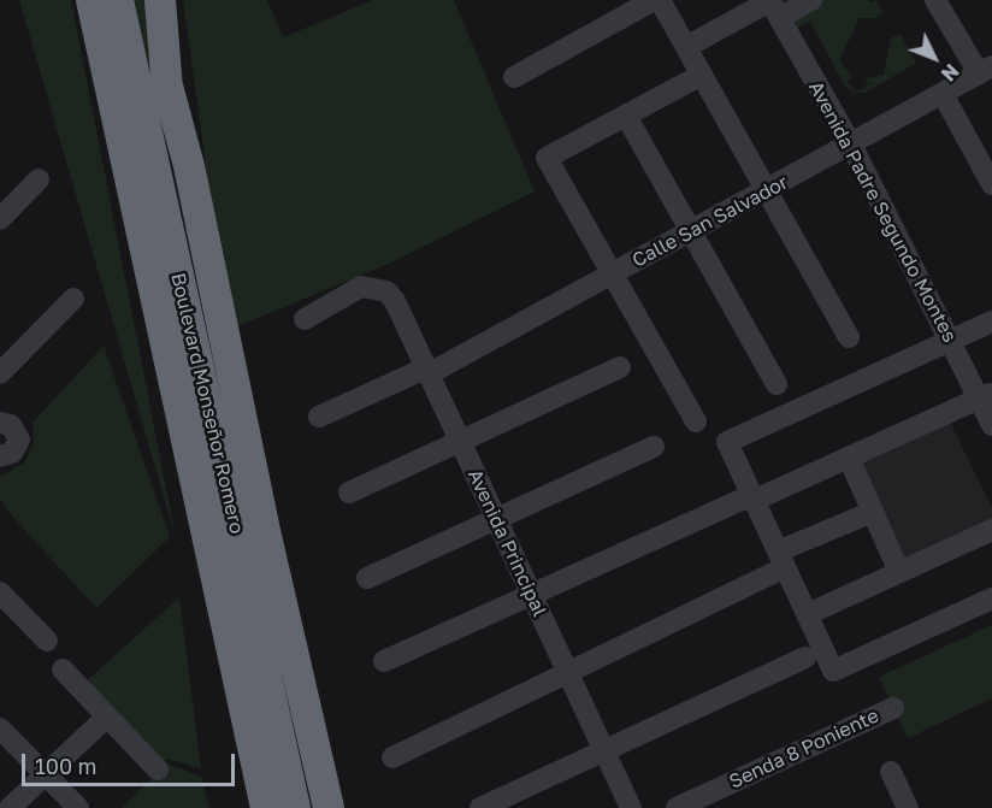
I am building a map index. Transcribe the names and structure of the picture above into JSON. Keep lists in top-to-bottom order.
{
  "streets": {
    "highway": ["Boulevard Monseñor Romero"],
    "street": [
      "Avenida Padre Segundo Montes",
      "Calle San Salvador",
      "Avenida Principal",
      "Senda 8 Poniente"
    ]
  },
  "crossings": [
    ["Avenida Padre Segundo Montes", "Calle San Salvador"],
    ["Calle San Salvador", "Avenida Principal"]
  ],
  "scale_bar": "100 m",
  "north": "bottom right"
}
